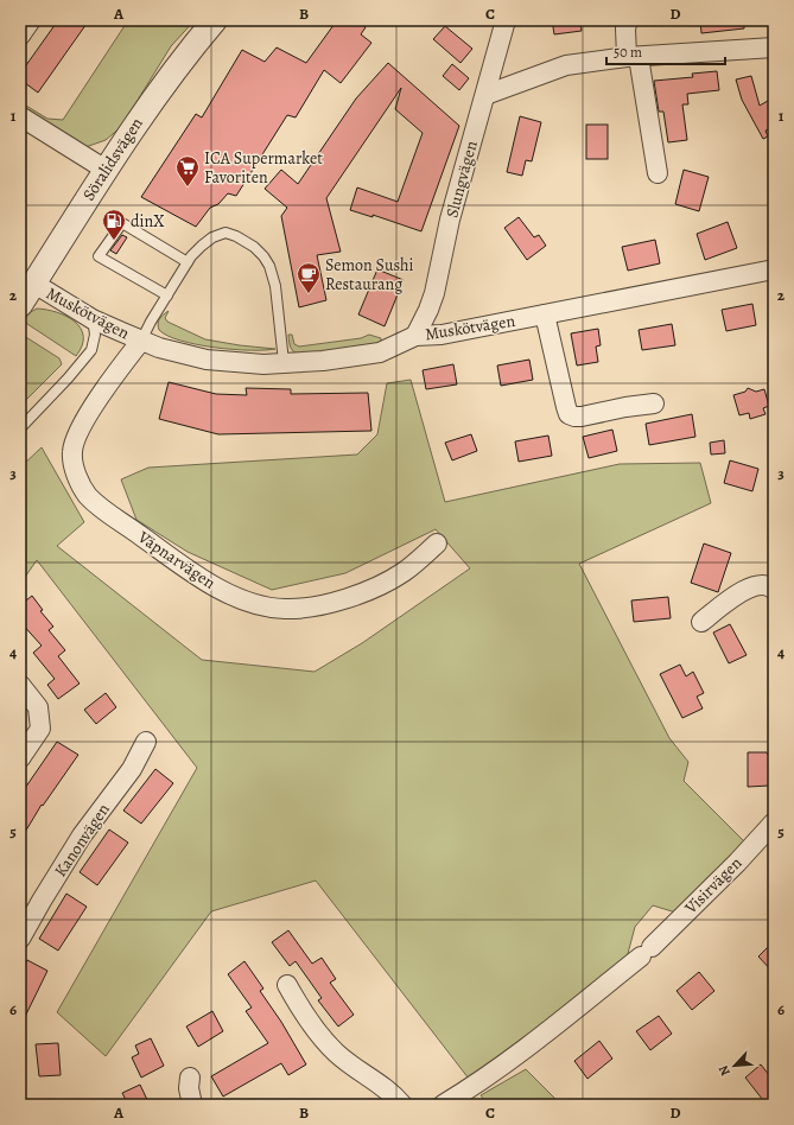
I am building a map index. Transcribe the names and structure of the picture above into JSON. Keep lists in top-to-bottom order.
{
  "streets": {
    "street": [
      "Söralidsvägen",
      "Slungvägen",
      "Muskötvägen",
      "Väpnarvägen",
      "Kanonvägen",
      "Visirvägen"
    ]
  },
  "crossings": [
    ["Söralidsvägen", "Muskötvägen"],
    ["Slungvägen", "Muskötvägen"],
    ["Muskötvägen", "Väpnarvägen"]
  ],
  "places": {
    "supermarket": ["ICA Supermarket Favoriten"],
    "fuel station": ["dinX"],
    "cafe": ["Semon Sushi Restaurang"]
  },
  "scale_bar": "50 m",
  "north": "bottom left",
  "grid": {
    "columns": [
      "A",
      "B",
      "C",
      "D"
    ],
    "rows": [
      "1",
      "2",
      "3",
      "4",
      "5",
      "6"
    ]
  }
}
